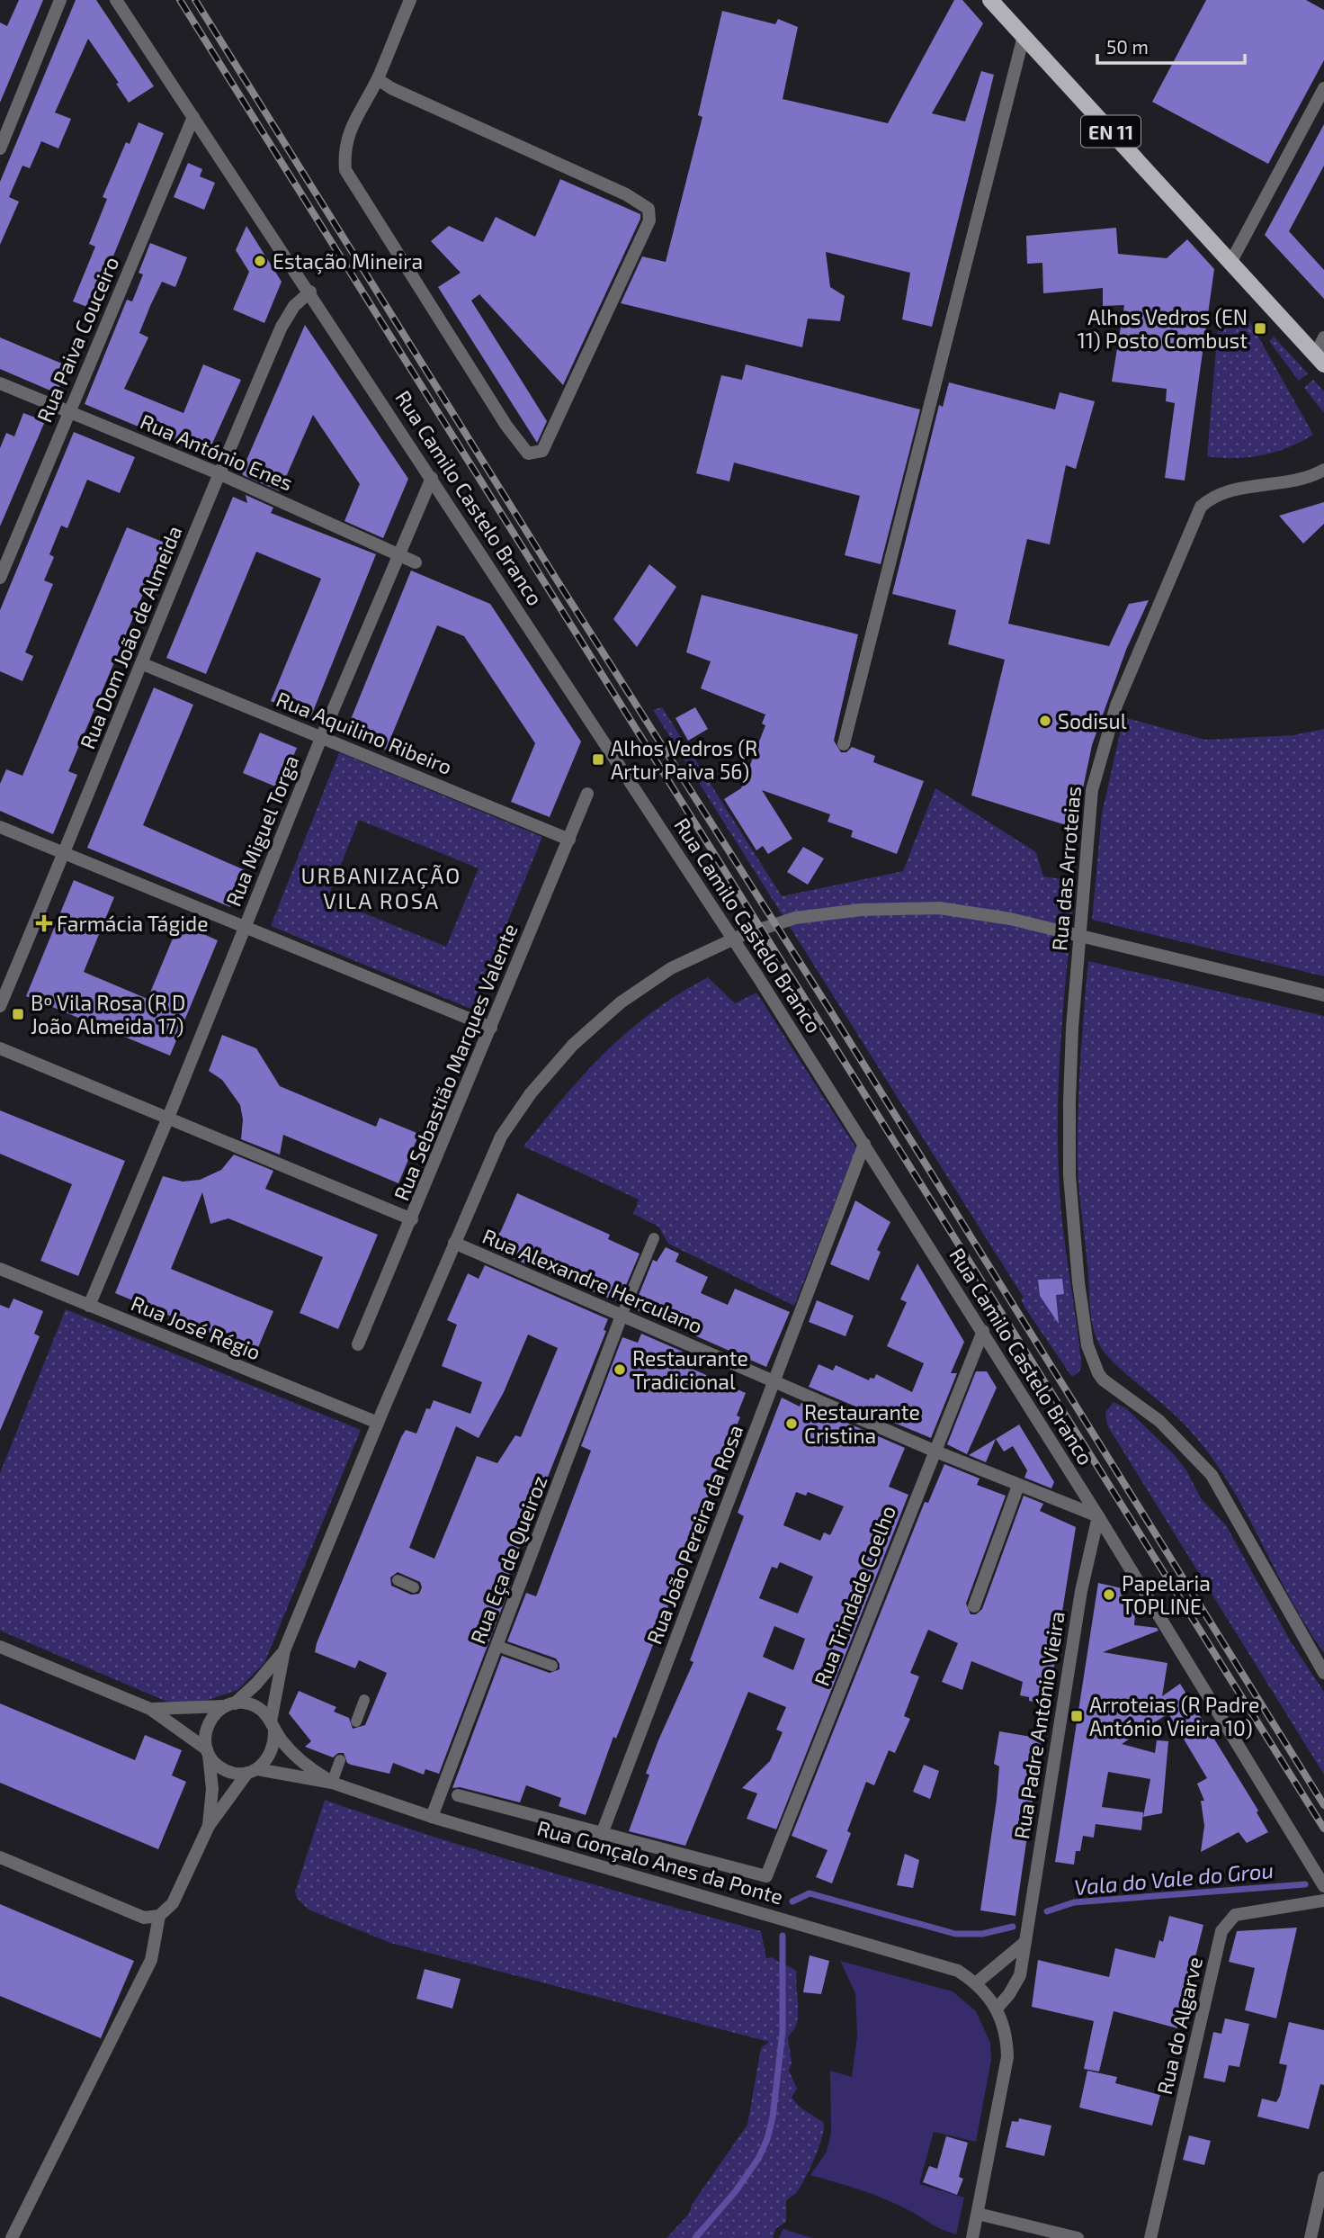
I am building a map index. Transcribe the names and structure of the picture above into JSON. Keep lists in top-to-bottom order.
{
  "streets": {
    "main road": ["EN 11"],
    "street": [
      "Rua Paiva Couceiro",
      "Rua António Enes",
      "Rua Camilo Castelo Branco",
      "Rua Dom João de Almeida",
      "Rua Aquilino Ribeiro",
      "Rua Miguel Torga",
      "Rua das Arroteias",
      "Rua Sebastião Marques Valente",
      "Rua Alexandre Herculano",
      "Rua José Régio",
      "Rua João Pereira da Rosa",
      "Rua Eça de Queiroz",
      "Rua Trindade Coelho",
      "Rua Padre António Vieira",
      "Rua Gonçalo Anes da Ponte",
      "Rua do Algarve"
    ]
  },
  "crossings": [
    ["Rua Paiva Couceiro", "Rua António Enes"],
    ["Rua Paiva Couceiro", "Rua Camilo Castelo Branco"],
    ["Rua António Enes", "Rua Dom João de Almeida"],
    ["Rua António Enes", "Rua Miguel Torga"],
    ["Rua Camilo Castelo Branco", "Rua Dom João de Almeida"],
    ["Rua Camilo Castelo Branco", "Rua Miguel Torga"],
    ["Rua Camilo Castelo Branco", "Rua Alexandre Herculano"],
    ["Rua Camilo Castelo Branco", "Rua João Pereira da Rosa"],
    ["Rua Camilo Castelo Branco", "Rua Trindade Coelho"],
    ["Rua Camilo Castelo Branco", "Rua Padre António Vieira"],
    ["Rua Dom João de Almeida", "Rua Aquilino Ribeiro"],
    ["Rua Aquilino Ribeiro", "Rua Miguel Torga"],
    ["Rua Aquilino Ribeiro", "Rua Sebastião Marques Valente"],
    ["Rua Miguel Torga", "Rua José Régio"],
    ["Rua Alexandre Herculano", "Rua João Pereira da Rosa"],
    ["Rua Alexandre Herculano", "Rua Eça de Queiroz"],
    ["Rua Alexandre Herculano", "Rua Trindade Coelho"],
    ["Rua Alexandre Herculano", "Rua Padre António Vieira"],
    ["Rua João Pereira da Rosa", "Rua Trindade Coelho"],
    ["Rua Eça de Queiroz", "Rua Gonçalo Anes da Ponte"]
  ],
  "districts": ["URBANIZAÇÃO VILA ROSA"],
  "water": ["Vala do Vale do Grou"],
  "places": {
    "other": [
      "Estação Mineira",
      "Sodisul",
      "Restaurante Tradicional",
      "Restaurante Cristina",
      "Papelaria TOPLINE"
    ],
    "transit": [
      "Alhos Vedros (EN 11) Posto Combust",
      "Alhos Vedros (R Artur Paiva 56)",
      "Bº Vila Rosa (R D João Almeida 17)",
      "Arroteias (R Padre António Vieira 10)"
    ],
    "health": ["Farmácia Tágide"]
  },
  "scale_bar": "50 m"
}
